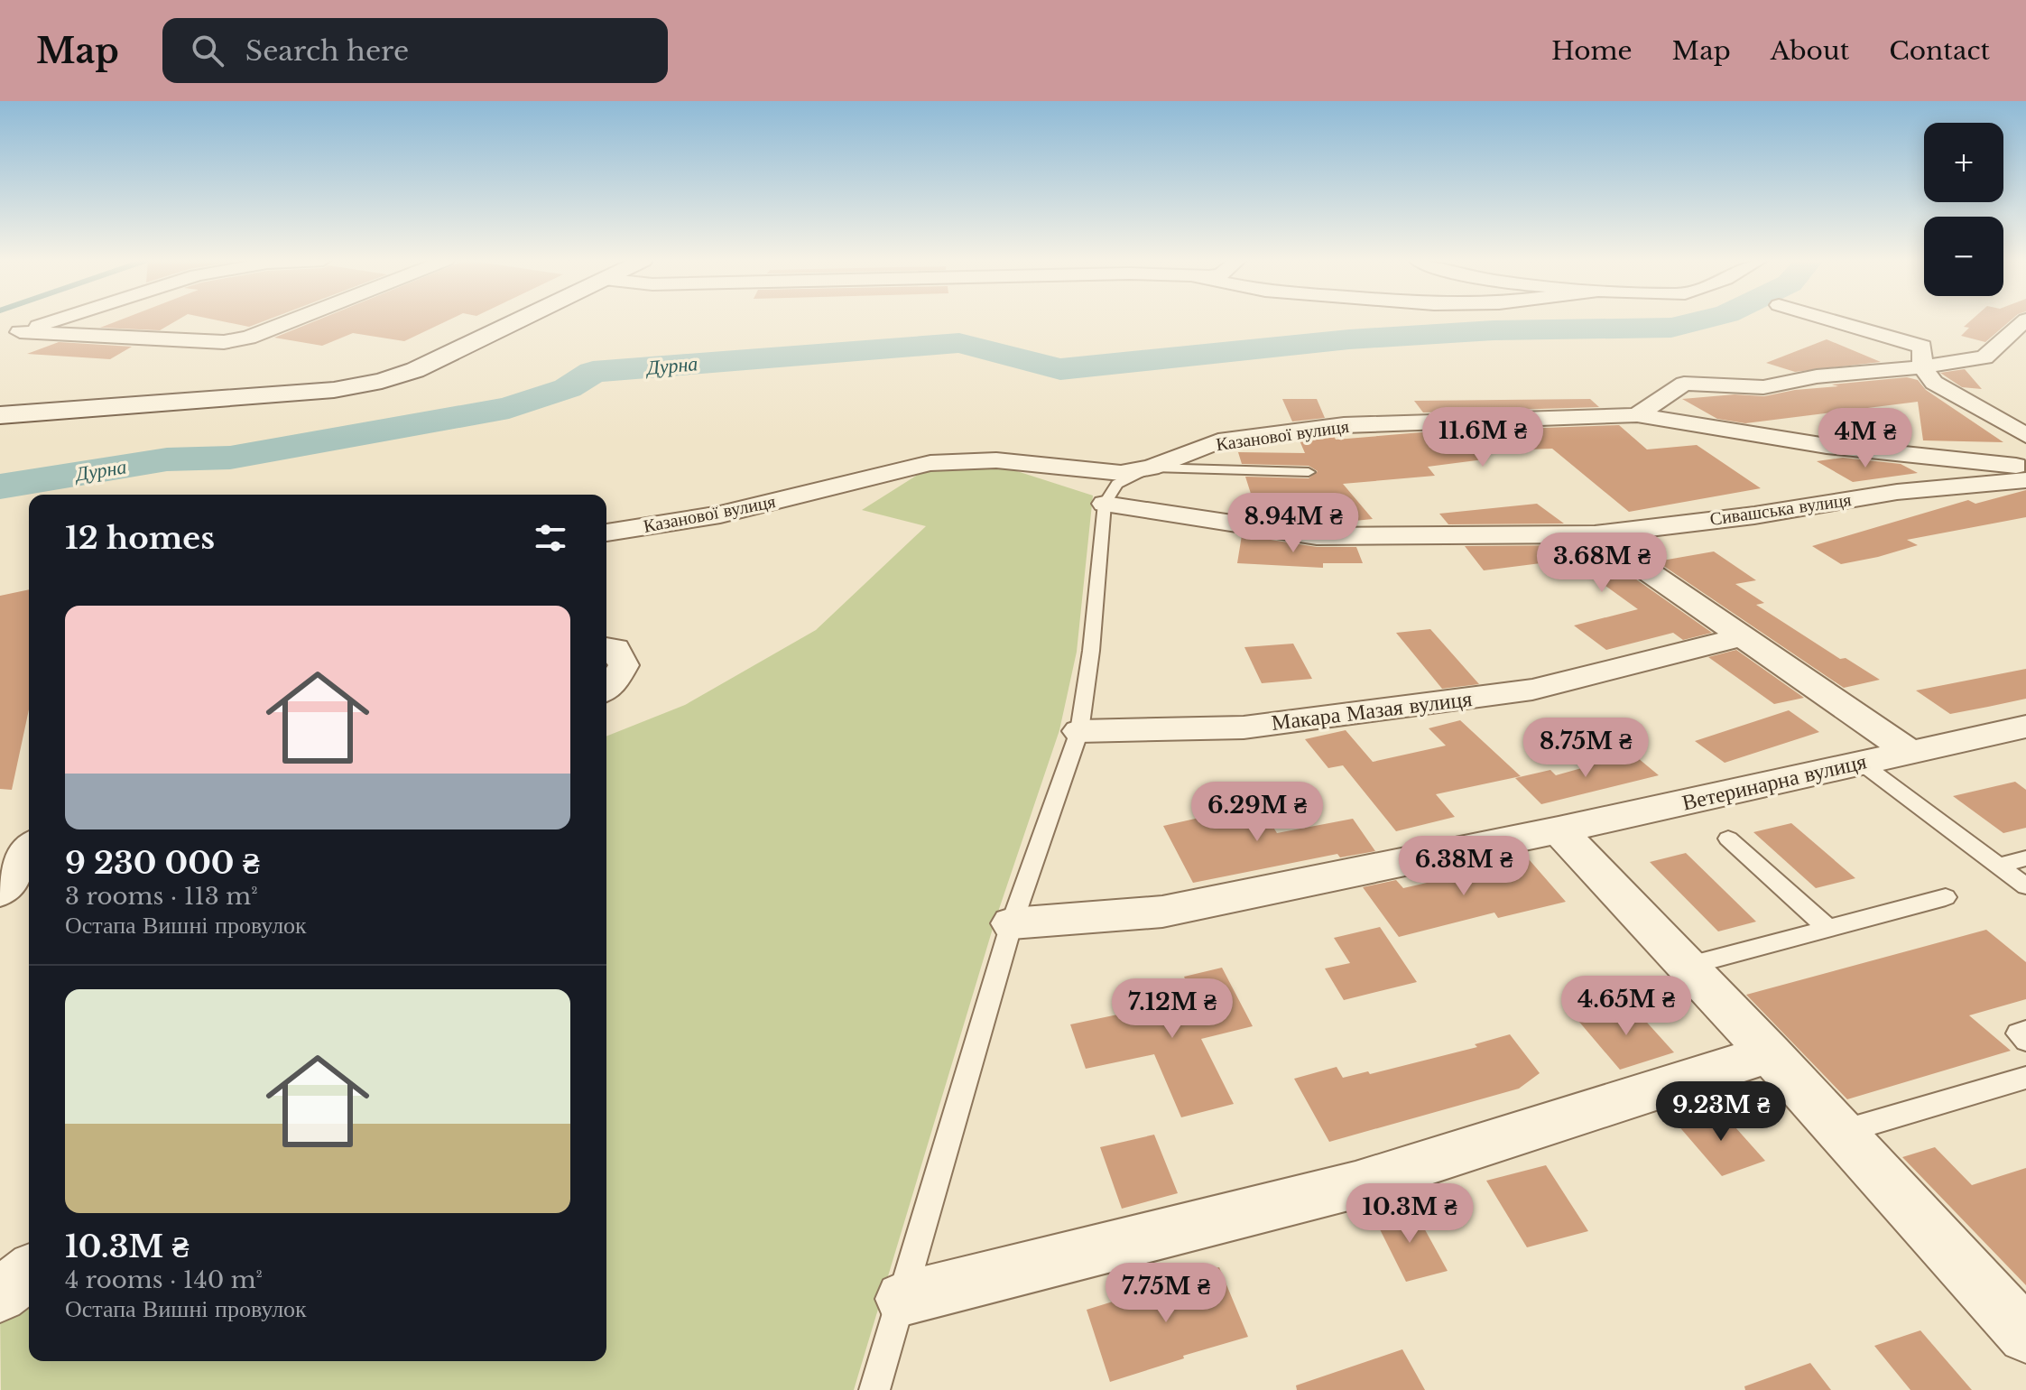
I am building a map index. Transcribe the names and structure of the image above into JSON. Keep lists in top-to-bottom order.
{
  "streets": {
    "street": [
      "Казанової вулиця",
      "Сивашська вулиця",
      "Макара Мазая вулиця",
      "Ветеринарна вулиця"
    ]
  },
  "water": ["Дурна"],
  "page": {
    "header": "Map",
    "search": "Search here",
    "nav": [
      "Home",
      "Map",
      "About",
      "Contact"
    ],
    "map_buttons": ["+", "−"],
    "price": [
      "11.6M ₴",
      "4M ₴",
      "8.94M ₴",
      "3.68M ₴",
      "8.75M ₴",
      "6.29M ₴",
      "6.38M ₴",
      "4.65M ₴",
      "7.12M ₴",
      "9.23M ₴",
      "10.3M ₴",
      "7.75M ₴"
    ],
    "heading": "12 homes",
    "list": [
      {
        "name": "9 230 000 ₴",
        "note": "3 rooms · 113 m² · Остапа Вишні провулок"
      },
      {
        "name": "10.3M ₴",
        "note": "4 rooms · 140 m² · Остапа Вишні провулок"
      }
    ]
  }
}
